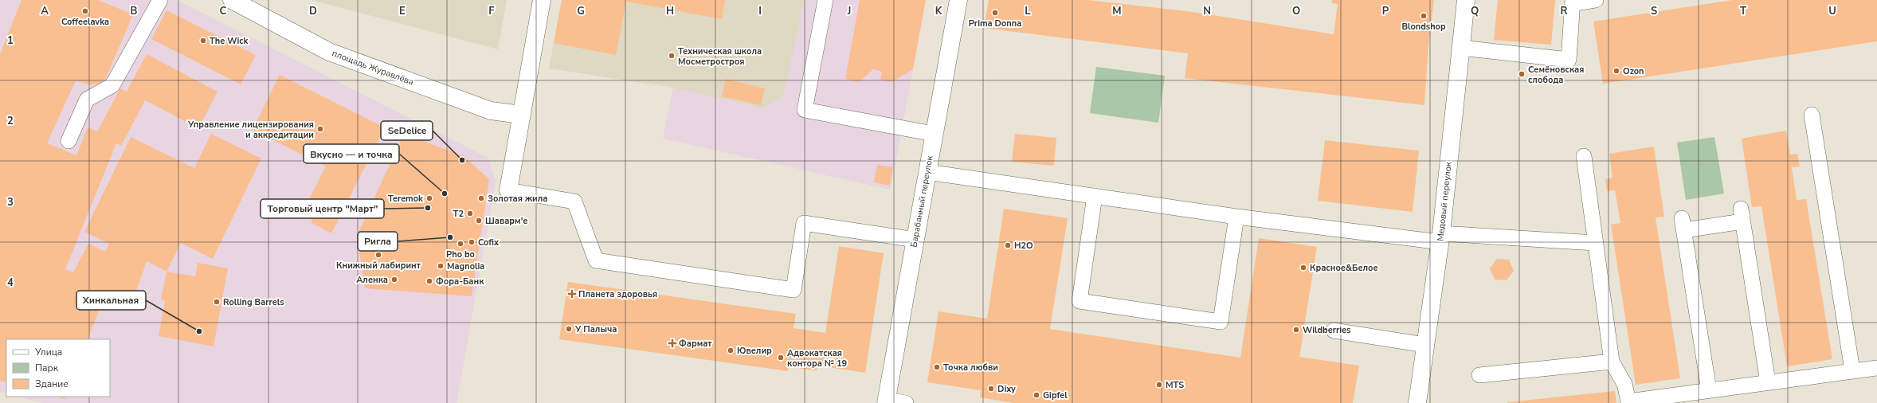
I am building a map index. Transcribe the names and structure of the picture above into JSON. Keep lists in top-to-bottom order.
{
  "streets": {
    "street": ["площадь Журавлёва", "Барабанный переулок", "Медовый переулок"]
  },
  "places": {
    "other": [
      "Coffeelavka",
      "Prima Donna",
      "Blondshop",
      "The Wick",
      "Техническая школа Мосметростроя",
      "Ozon",
      "Семёновская слобода",
      "Управление лицензирования и аккредитации",
      "SeDelice",
      "Вкусно — и точка",
      "Teremok",
      "Золотая жила",
      "Торговый центр \"Март\"",
      "T2",
      "Шаварм'е",
      "Ригла",
      "Cofix",
      "Pho bo",
      "H2O",
      "Книжный лабиринт",
      "Magnolia",
      "Красное&Белое",
      "Аленка",
      "Фора-Банк",
      "Rolling Barrels",
      "У Палыча",
      "Wildberries",
      "Хинкальная",
      "Ювелир",
      "Адвокатская контора № 19",
      "Точка любви",
      "MTS",
      "Dixy",
      "Gipfel"
    ],
    "health": ["Планета здоровья", "Фармат"]
  },
  "legend": ["Улица", "Парк", "Здание"],
  "grid": {
    "columns": [
      "A",
      "B",
      "C",
      "D",
      "E",
      "F",
      "G",
      "H",
      "I",
      "J",
      "K",
      "L",
      "M",
      "N",
      "O",
      "P",
      "Q",
      "R",
      "S",
      "T",
      "U"
    ],
    "rows": [
      "1",
      "2",
      "3",
      "4"
    ]
  }
}
